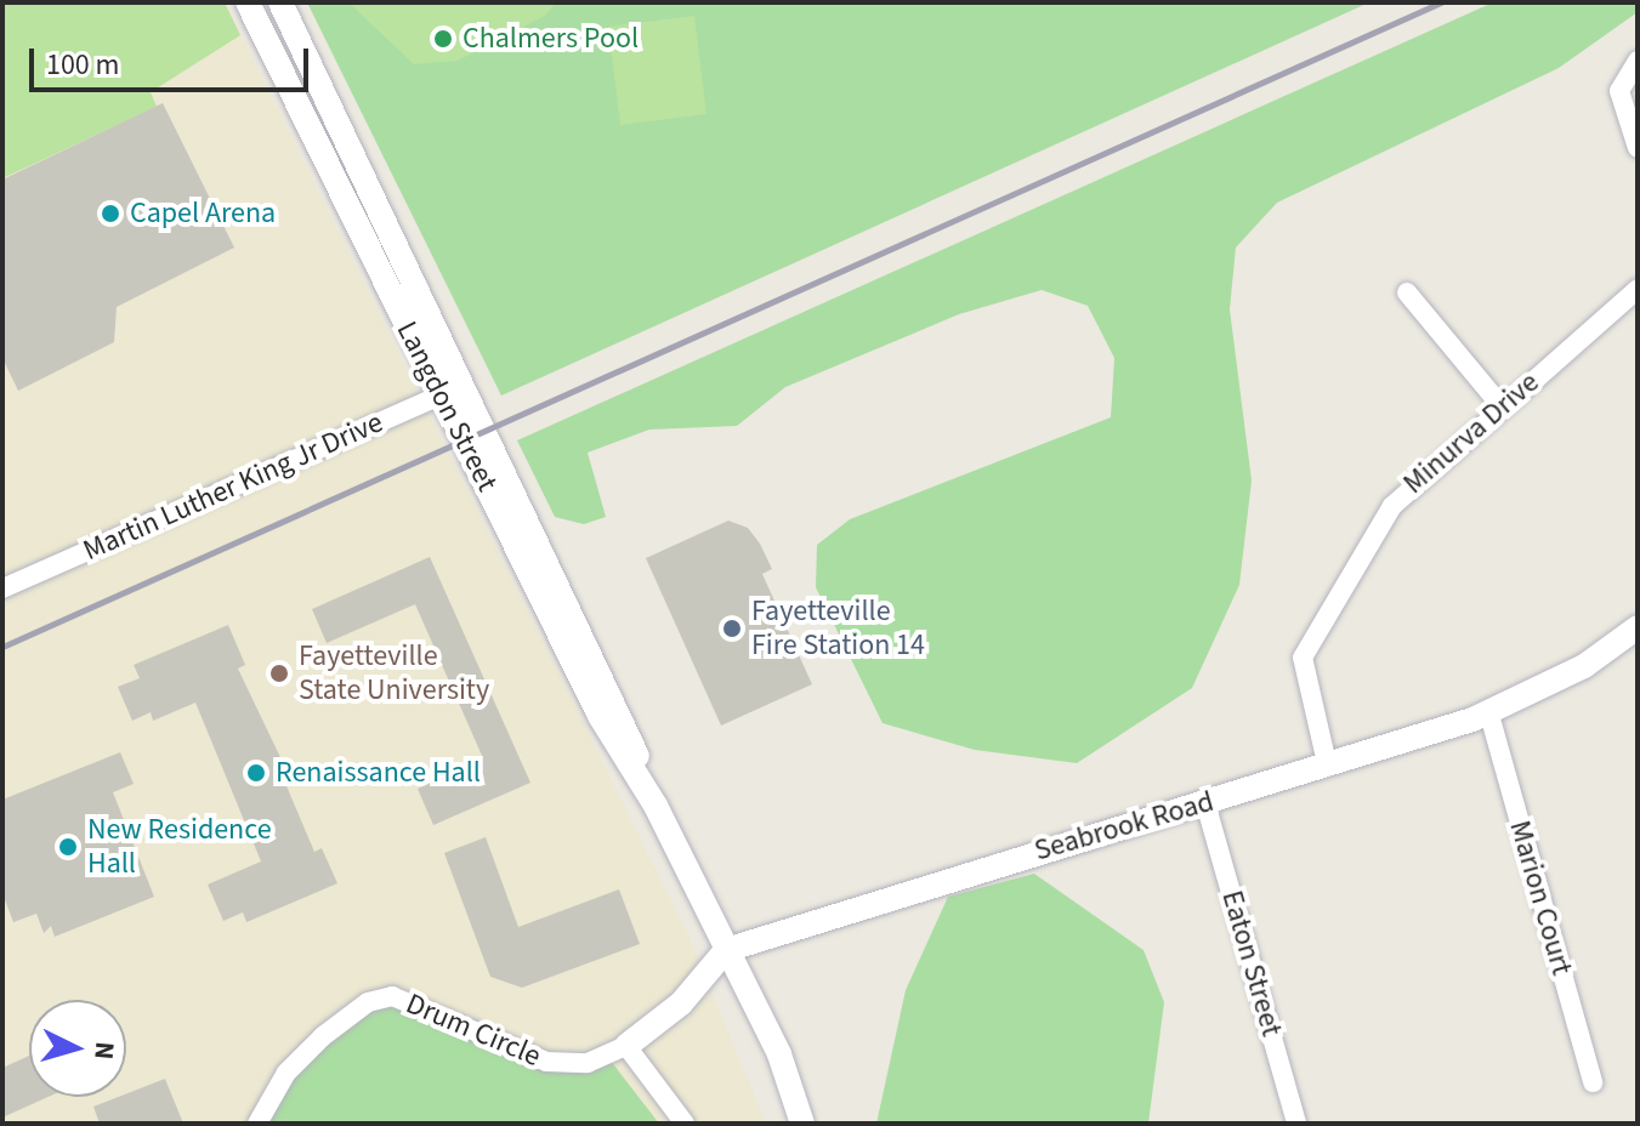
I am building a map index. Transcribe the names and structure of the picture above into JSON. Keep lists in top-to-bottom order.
{
  "streets": {
    "street": [
      "Langdon Street",
      "Minurva Drive",
      "Martin Luther King Jr Drive",
      "Seabrook Road",
      "Marion Court",
      "Eaton Street",
      "Drum Circle"
    ]
  },
  "crossings": [
    ["Langdon Street", "Martin Luther King Jr Drive"],
    ["Langdon Street", "Seabrook Road"],
    ["Minurva Drive", "Seabrook Road"],
    ["Seabrook Road", "Marion Court"],
    ["Seabrook Road", "Eaton Street"]
  ],
  "places": [
    "Chalmers Pool",
    "Capel Arena",
    "Fayetteville Fire Station 14",
    "Fayetteville State University",
    "Renaissance Hall",
    "New Residence Hall"
  ],
  "scale_bar": "100 m",
  "north": "right"
}
